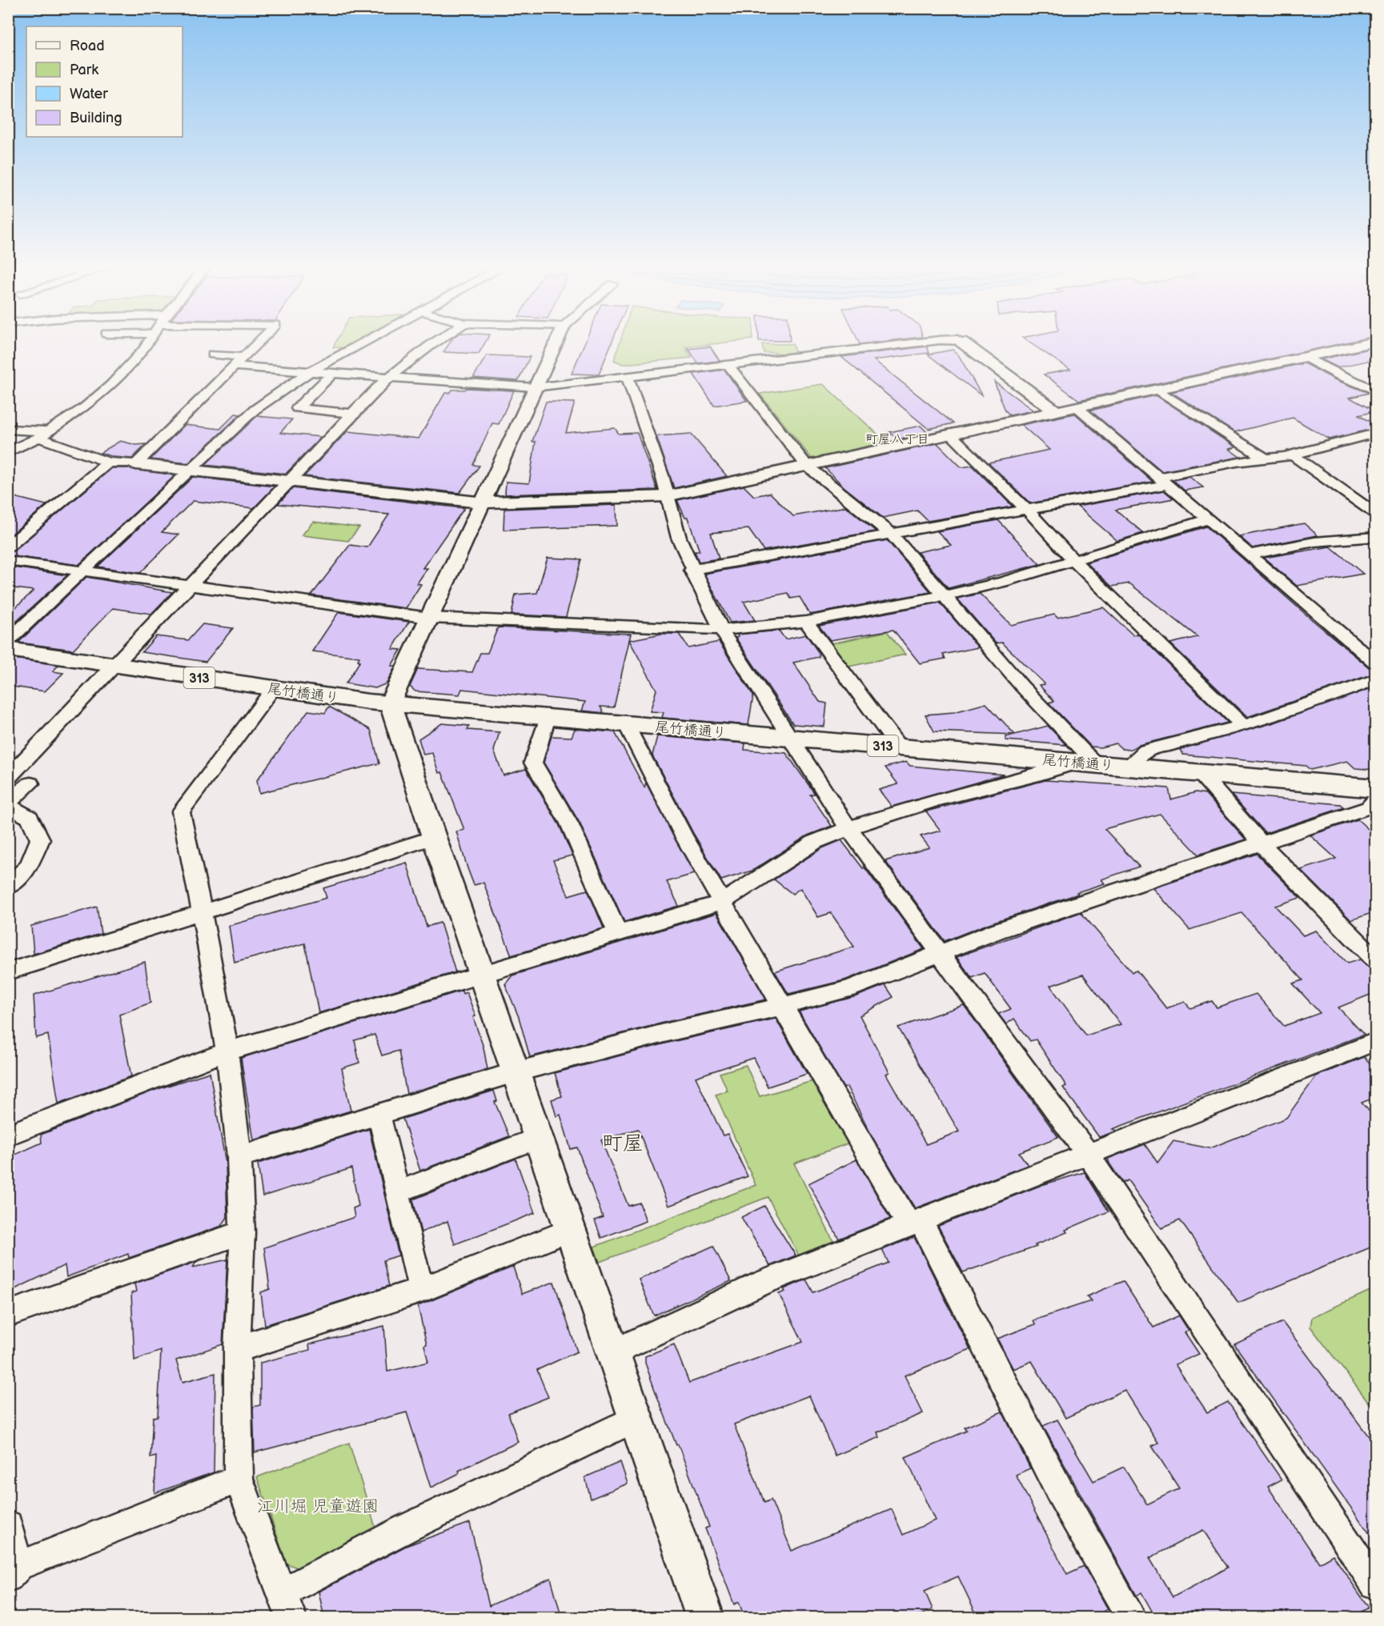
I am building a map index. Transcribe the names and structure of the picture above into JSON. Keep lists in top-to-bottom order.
{
  "streets": {
    "main road": ["313", "尾竹橋通り"]
  },
  "districts": ["町屋八丁目", "町屋"],
  "parks": ["江川堀 児童遊園"],
  "legend": [
    "Road",
    "Park",
    "Water",
    "Building"
  ]
}
